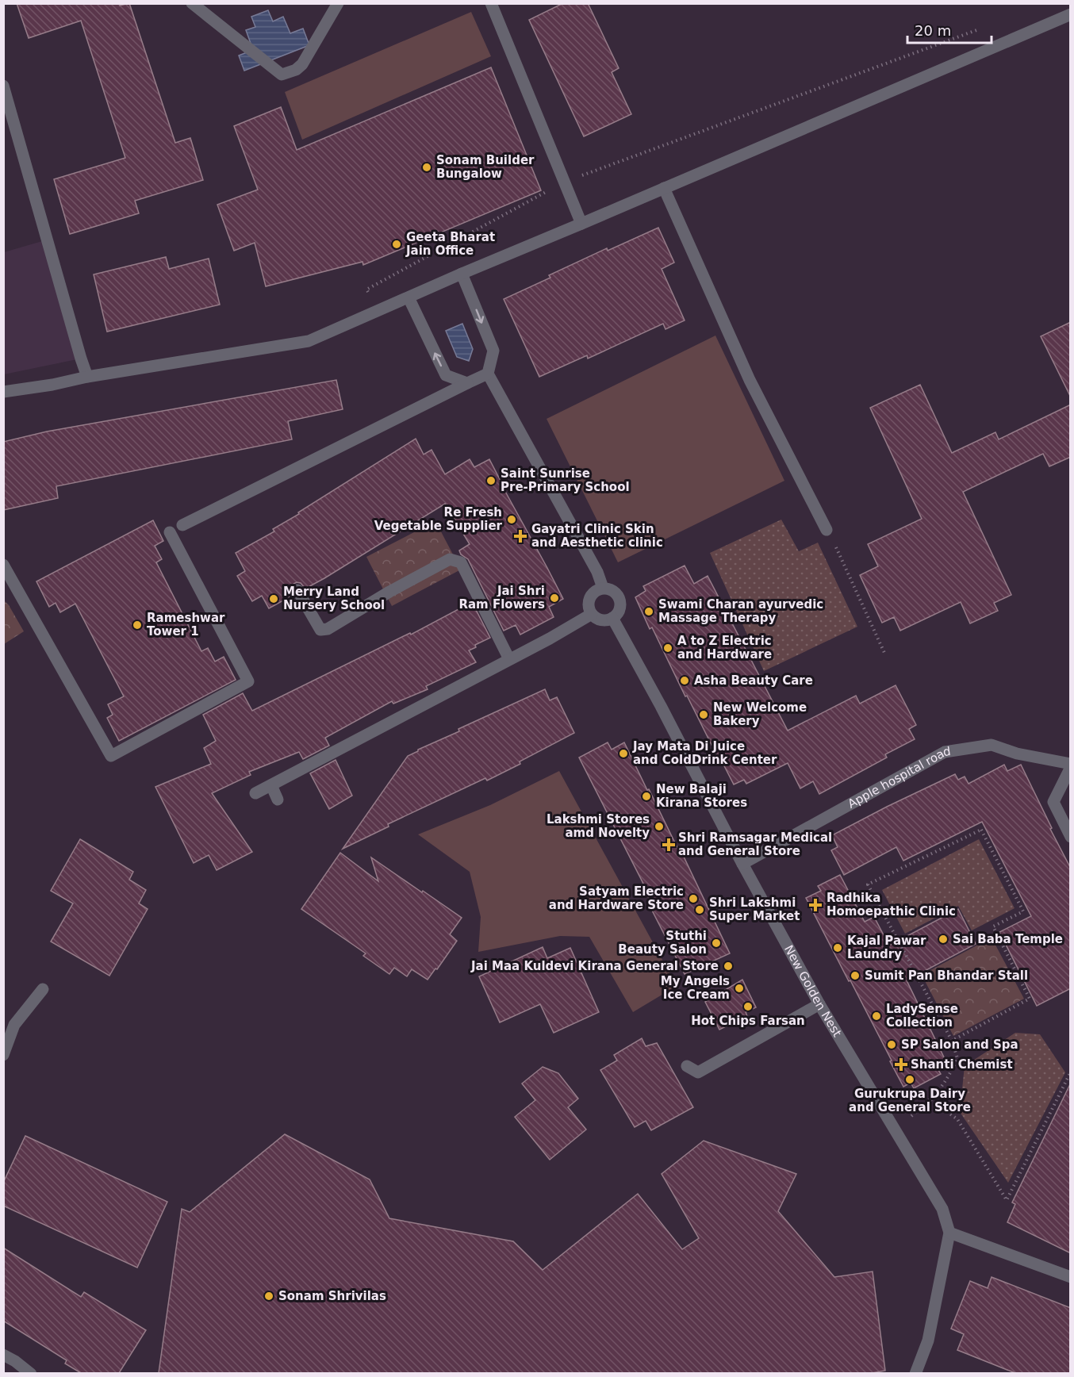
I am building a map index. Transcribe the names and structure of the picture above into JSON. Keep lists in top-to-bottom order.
{
  "streets": {
    "street": ["Apple hospital road", "New Golden Nest"]
  },
  "crossings": [
    ["Apple hospital road", "New Golden Nest"]
  ],
  "places": {
    "other": [
      "Sonam Builder Bungalow",
      "Geeta Bharat Jain Office",
      "Saint Sunrise Pre-Primary School",
      "Re Fresh Vegetable Supplier",
      "Jai Shri Ram Flowers",
      "Merry Land Nursery School",
      "Swami Charan ayurvedic Massage Therapy",
      "Rameshwar Tower 1",
      "A to Z Electric and Hardware",
      "Asha Beauty Care",
      "New Welcome Bakery",
      "Jay Mata Di Juice and ColdDrink Center",
      "New Balaji Kirana Stores",
      "Lakshmi Stores amd Novelty",
      "Satyam Electric and Hardware Store",
      "Shri Lakshmi Super Market",
      "Sai Baba Temple",
      "Stuthi Beauty Salon",
      "Kajal Pawar Laundry",
      "Jai Maa Kuldevi Kirana General Store",
      "Sumit Pan Bhandar Stall",
      "My Angels Ice Cream",
      "Hot Chips Farsan",
      "LadySense Collection",
      "SP Salon and Spa",
      "Gurukrupa Dairy and General Store",
      "Sonam Shrivilas"
    ],
    "health": [
      "Gayatri Clinic Skin and Aesthetic clinic",
      "Shri Ramsagar Medical and General Store",
      "Radhika Homoepathic Clinic",
      "Shanti Chemist"
    ]
  },
  "scale_bar": "20 m"
}
